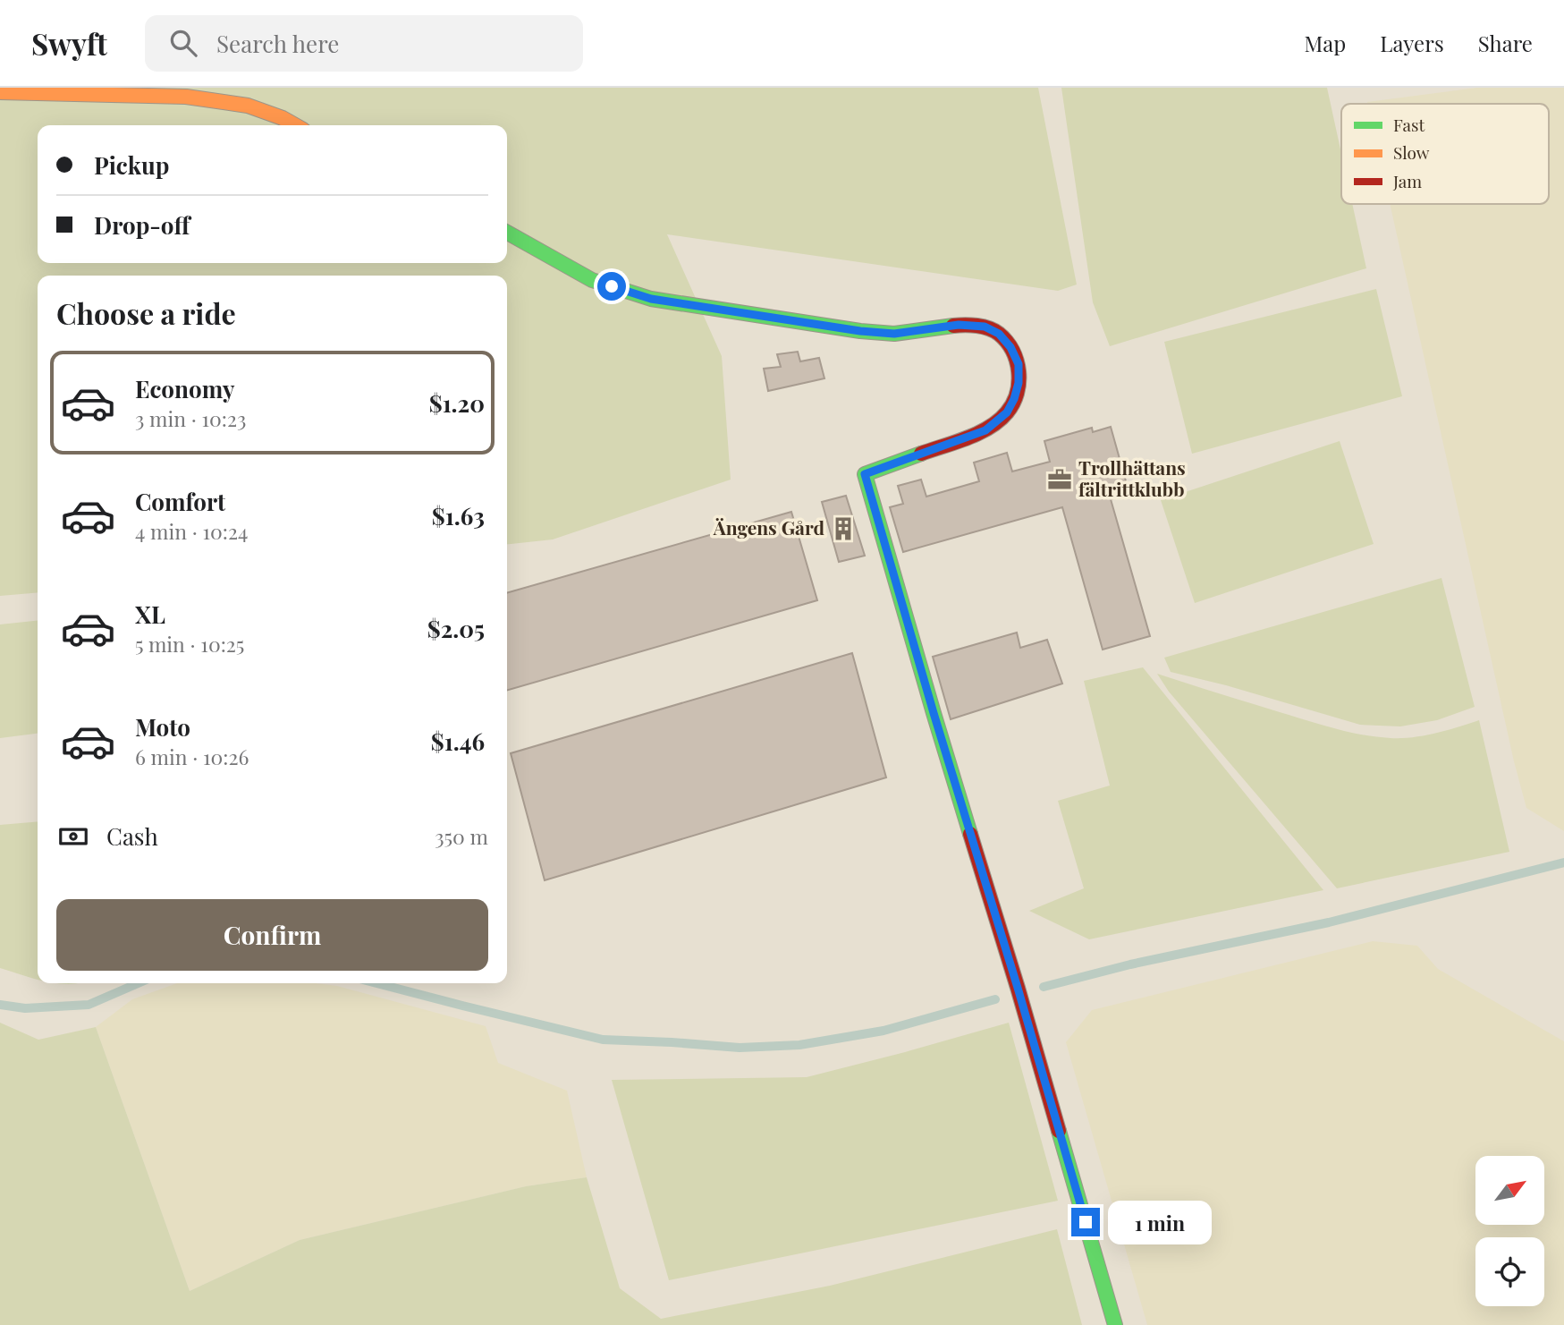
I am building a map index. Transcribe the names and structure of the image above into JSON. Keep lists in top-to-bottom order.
{
  "places": {
    "office": ["Trollhättans fältrittklubb"],
    "building": ["Ängens Gård"]
  },
  "legend": ["Fast", "Slow", "Jam"],
  "north": "top right",
  "page": {
    "header": "Swyft",
    "search": "Search here",
    "nav": ["Map", "Layers", "Share"],
    "banner": ["Pickup", "Drop-off"],
    "heading": "Choose a ride",
    "list": [
      {
        "name": "Economy",
        "note": "3 min · 10:23",
        "value": "$1.20"
      },
      {
        "name": "Comfort",
        "note": "4 min · 10:24",
        "value": "$1.63"
      },
      {
        "name": "XL",
        "note": "5 min · 10:25",
        "value": "$2.05"
      },
      {
        "name": "Moto",
        "note": "6 min · 10:26",
        "value": "$1.46"
      }
    ],
    "pay": ["Cash", "350 m"],
    "buttons": "Confirm",
    "bubble": "1 min"
  }
}
